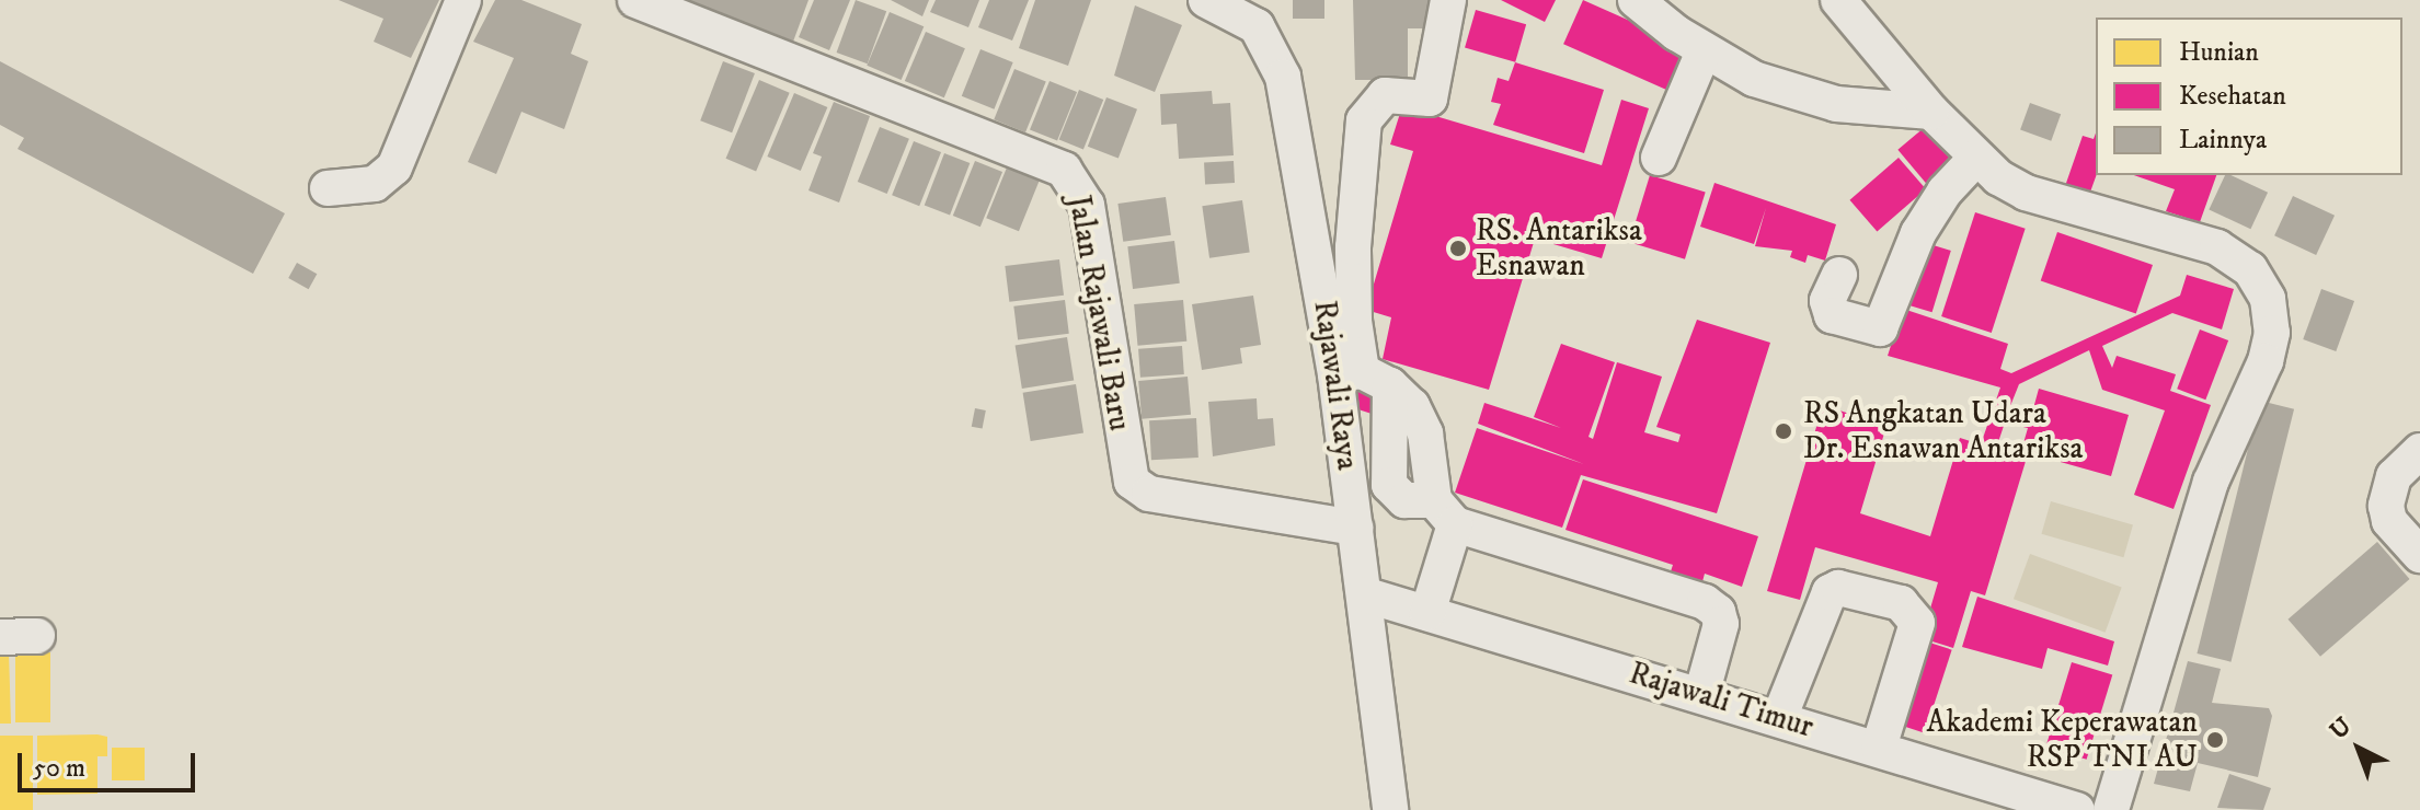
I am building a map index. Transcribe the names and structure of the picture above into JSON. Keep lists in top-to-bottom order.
{
  "streets": {
    "street": ["Jalan Rajawali Baru", "Rajawali Raya", "Rajawali Timur"]
  },
  "crossings": [
    ["Jalan Rajawali Baru", "Rajawali Raya"],
    ["Rajawali Raya", "Rajawali Timur"]
  ],
  "places": ["RS. Antariksa Esnawan", "RS Angkatan Udara Dr. Esnawan Antariksa", "Akademi Keperawatan RSP TNI AU"],
  "legend": ["Hunian", "Kesehatan", "Lainnya"],
  "scale_bar": "50 m",
  "north": "top left"
}
